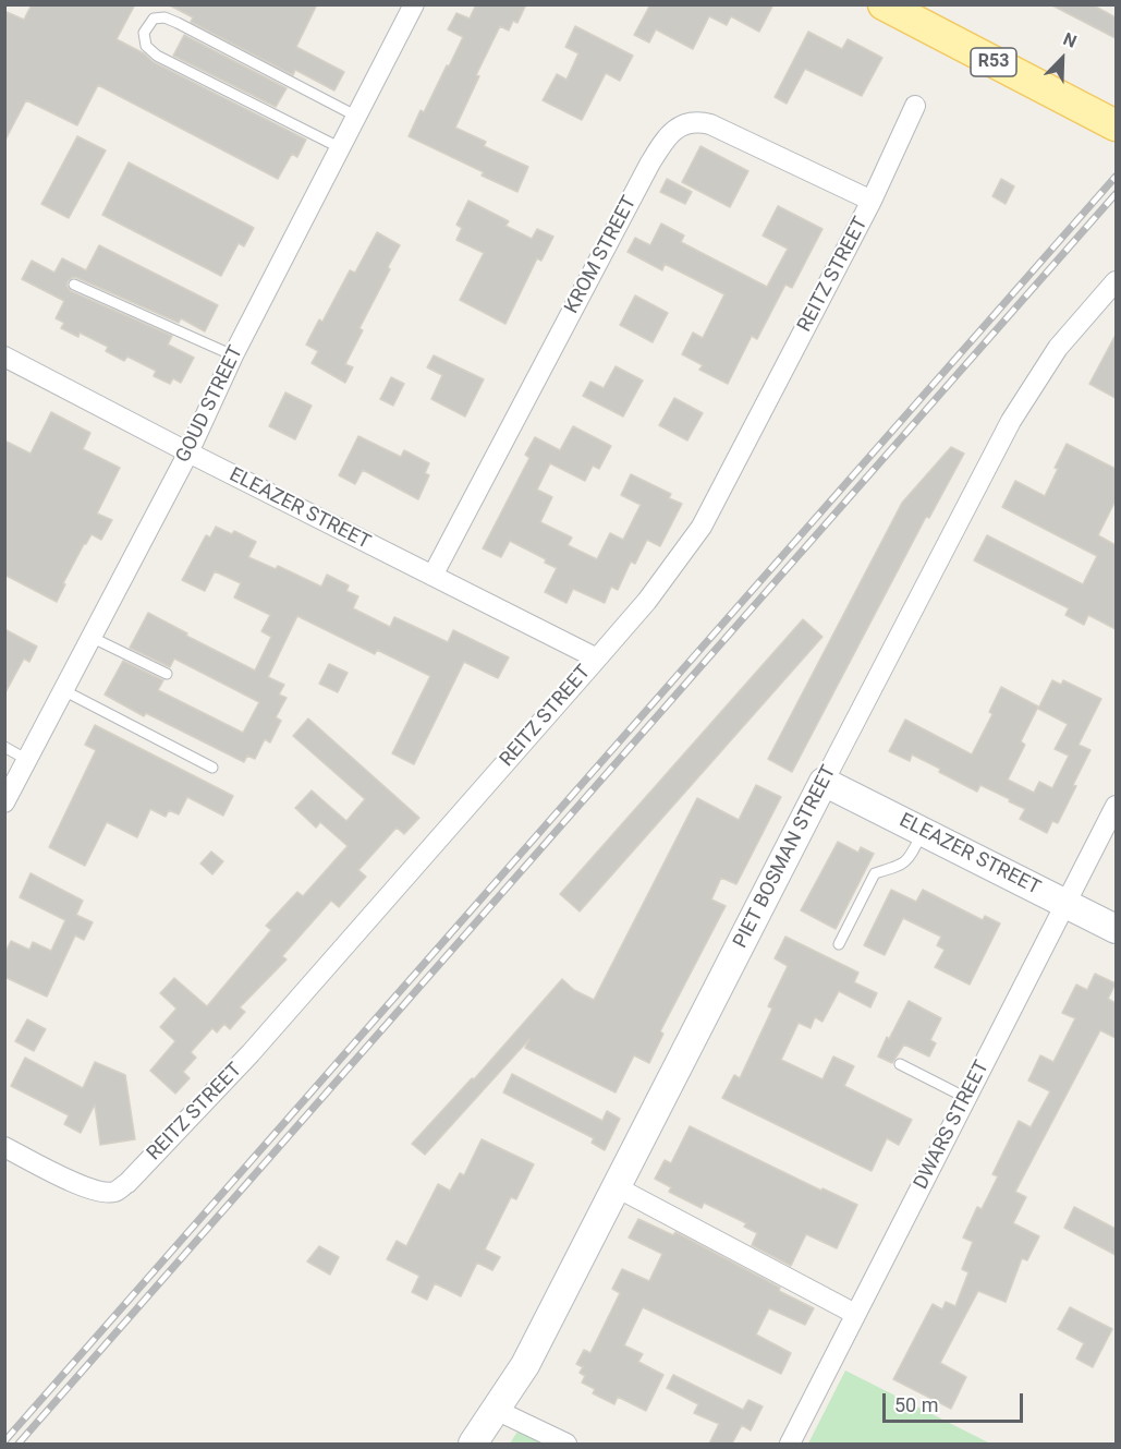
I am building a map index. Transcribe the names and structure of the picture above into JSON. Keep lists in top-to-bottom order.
{
  "streets": {
    "main road": ["R53"],
    "street": [
      "KROM STREET",
      "REITZ STREET",
      "GOUD STREET",
      "ELEAZER STREET",
      "PIET BOSMAN STREET",
      "DWARS STREET"
    ]
  },
  "crossings": [
    ["KROM STREET", "REITZ STREET"],
    ["KROM STREET", "ELEAZER STREET"],
    ["REITZ STREET", "ELEAZER STREET"],
    ["GOUD STREET", "ELEAZER STREET"],
    ["ELEAZER STREET", "PIET BOSMAN STREET"],
    ["ELEAZER STREET", "DWARS STREET"]
  ],
  "scale_bar": "50 m",
  "north": "top right"
}
